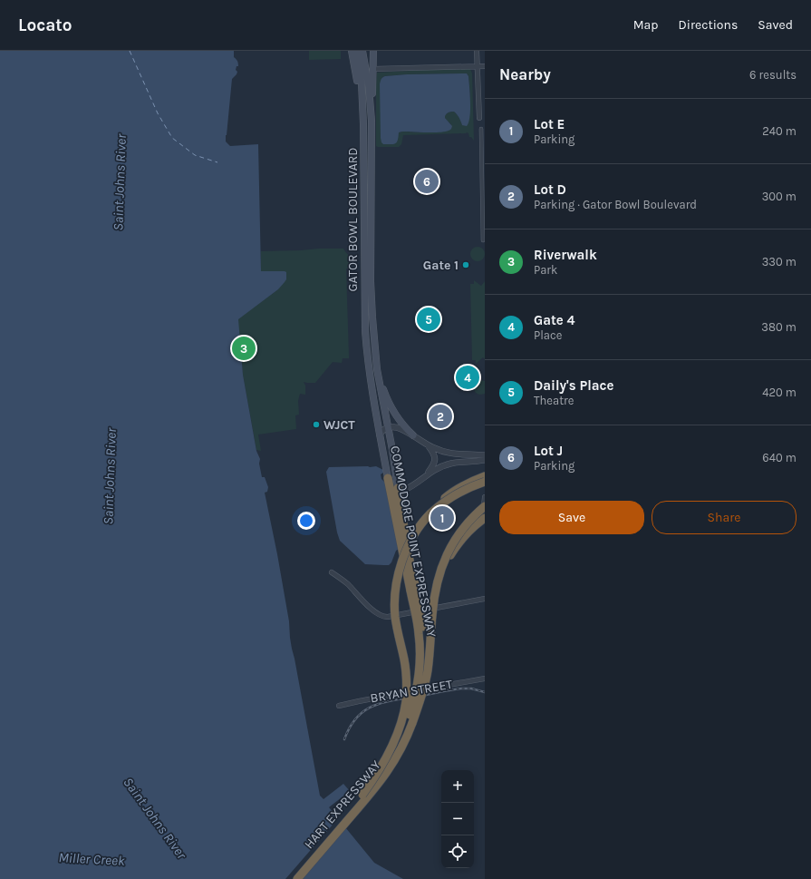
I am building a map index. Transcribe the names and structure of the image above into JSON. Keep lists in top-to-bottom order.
{
  "streets": {
    "highway": ["COMMODORE POINT EXPRESSWAY", "HART EXPRESSWAY"],
    "main road": ["GATOR BOWL BOULEVARD"],
    "street": ["BRYAN STREET"]
  },
  "crossings": [
    ["GATOR BOWL BOULEVARD", "COMMODORE POINT EXPRESSWAY"],
    ["COMMODORE POINT EXPRESSWAY", "HART EXPRESSWAY"]
  ],
  "water": ["Saint Johns River", "Miller Creek"],
  "places": ["Gate 1", "WJCT"],
  "page": {
    "header": "Locato",
    "nav": ["Map", "Directions", "Saved"],
    "heading": ["Nearby", "6 results"],
    "list": [
      {
        "mark": "1",
        "name": "Lot E",
        "note": "Parking",
        "value": "240 m"
      },
      {
        "mark": "2",
        "name": "Lot D",
        "note": "Parking · Gator Bowl Boulevard",
        "value": "300 m"
      },
      {
        "mark": "3",
        "name": "Riverwalk",
        "note": "Park",
        "value": "330 m"
      },
      {
        "mark": "4",
        "name": "Gate 4",
        "note": "Place",
        "value": "380 m"
      },
      {
        "mark": "5",
        "name": "Daily's Place",
        "note": "Theatre",
        "value": "420 m"
      },
      {
        "mark": "6",
        "name": "Lot J",
        "note": "Parking",
        "value": "640 m"
      }
    ],
    "pins": [
      "6",
      "5",
      "3",
      "4",
      "2",
      "1"
    ],
    "buttons": ["Save", "Share"],
    "map_buttons": ["+", "−"]
  }
}
